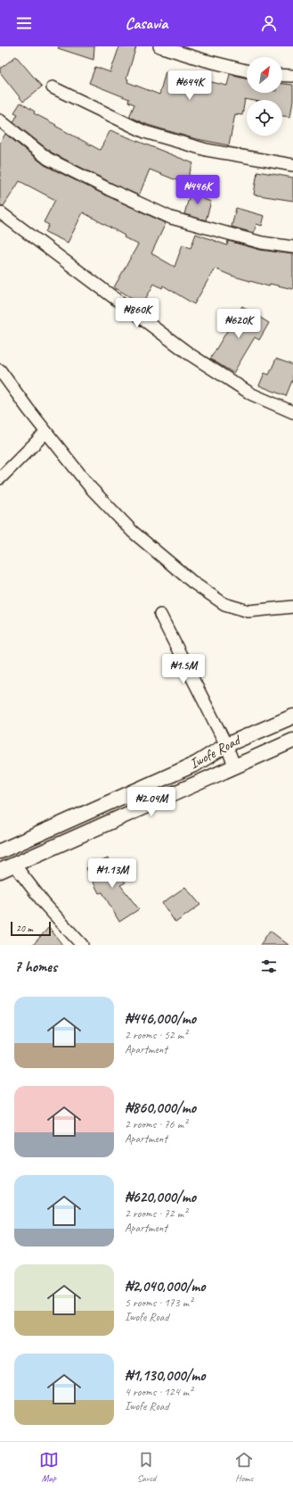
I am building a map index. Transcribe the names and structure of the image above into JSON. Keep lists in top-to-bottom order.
{
  "streets": {
    "street": ["Iwofe Road"]
  },
  "scale_bar": "20 m",
  "north": "top right",
  "page": {
    "header": "Casavia",
    "price": [
      "₦644K",
      "₦446K",
      "₦860K",
      "₦620K",
      "₦1.5M",
      "₦2.04M",
      "₦1.13M"
    ],
    "scale": "20 m",
    "heading": "7 homes",
    "list": [
      {
        "name": "₦446,000/mo",
        "note": "2 rooms · 52 m² · Apartment"
      },
      {
        "name": "₦860,000/mo",
        "note": "2 rooms · 76 m² · Apartment"
      },
      {
        "name": "₦620,000/mo",
        "note": "2 rooms · 72 m² · Apartment"
      },
      {
        "name": "₦2,040,000/mo",
        "note": "5 rooms · 173 m² · Iwofe Road"
      },
      {
        "name": "₦1,130,000/mo",
        "note": "4 rooms · 124 m² · Iwofe Road"
      }
    ],
    "tabs": ["Map", "Saved", "Home"]
  }
}
